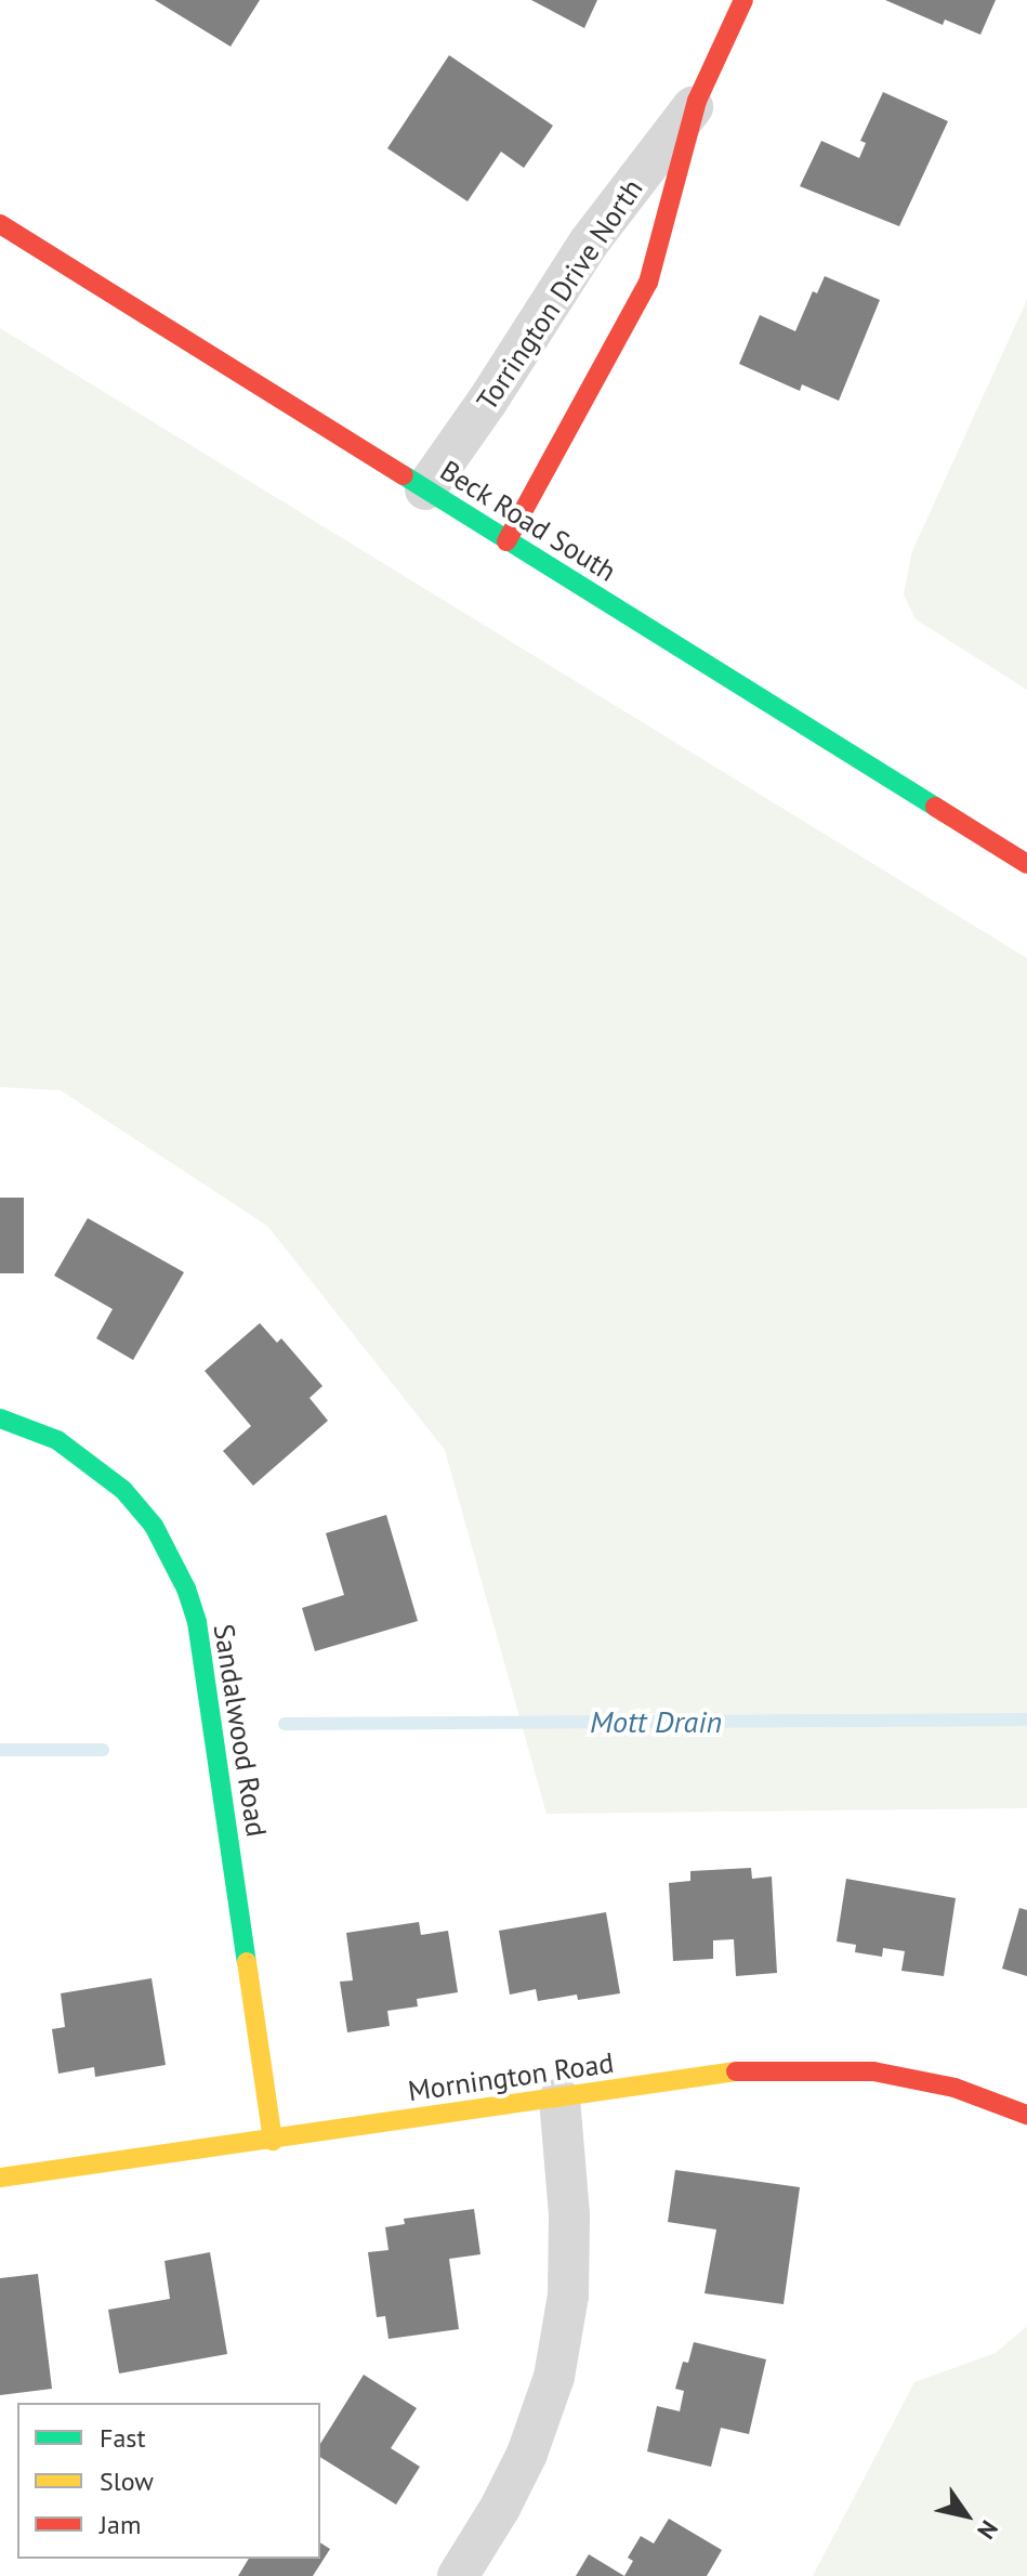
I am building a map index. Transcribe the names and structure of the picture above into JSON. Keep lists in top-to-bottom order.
{
  "streets": {
    "street": [
      "Torrington Drive North",
      "Beck Road South",
      "Sandalwood Road",
      "Mornington Road"
    ]
  },
  "crossings": [
    ["Torrington Drive North", "Beck Road South"],
    ["Sandalwood Road", "Mornington Road"]
  ],
  "water": ["Mott Drain"],
  "legend": ["Fast", "Slow", "Jam"],
  "north": "bottom right"
}
